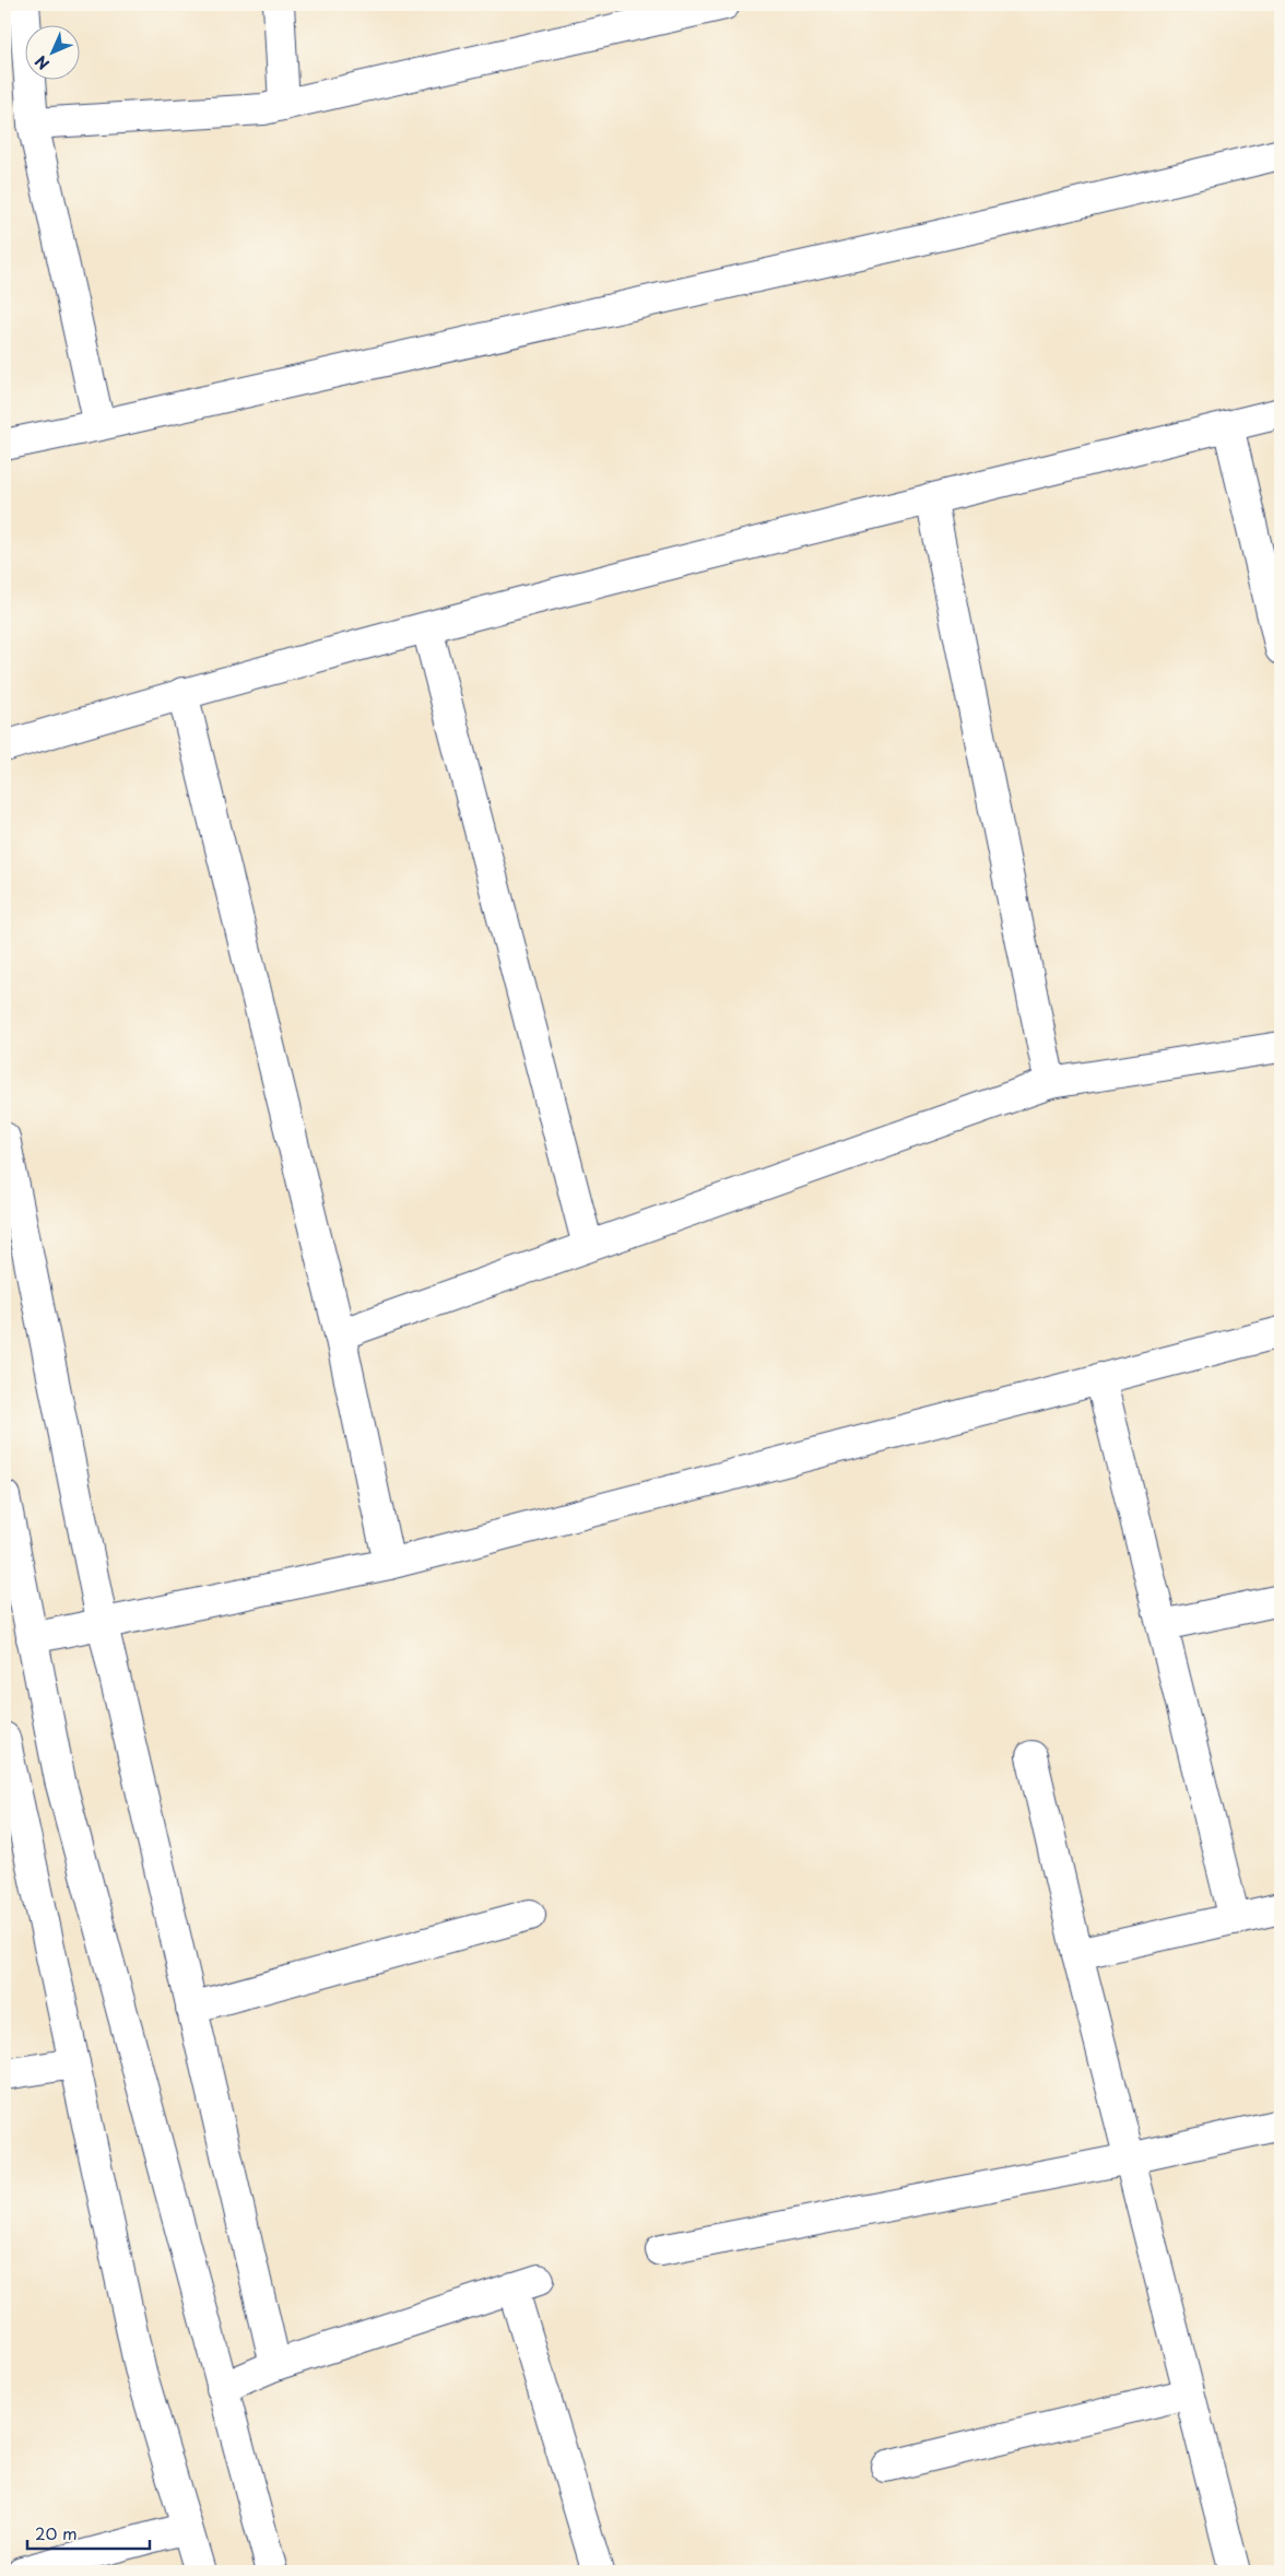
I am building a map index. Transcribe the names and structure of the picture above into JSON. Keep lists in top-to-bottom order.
{
  "scale_bar": "20 m",
  "north": "bottom left"
}
